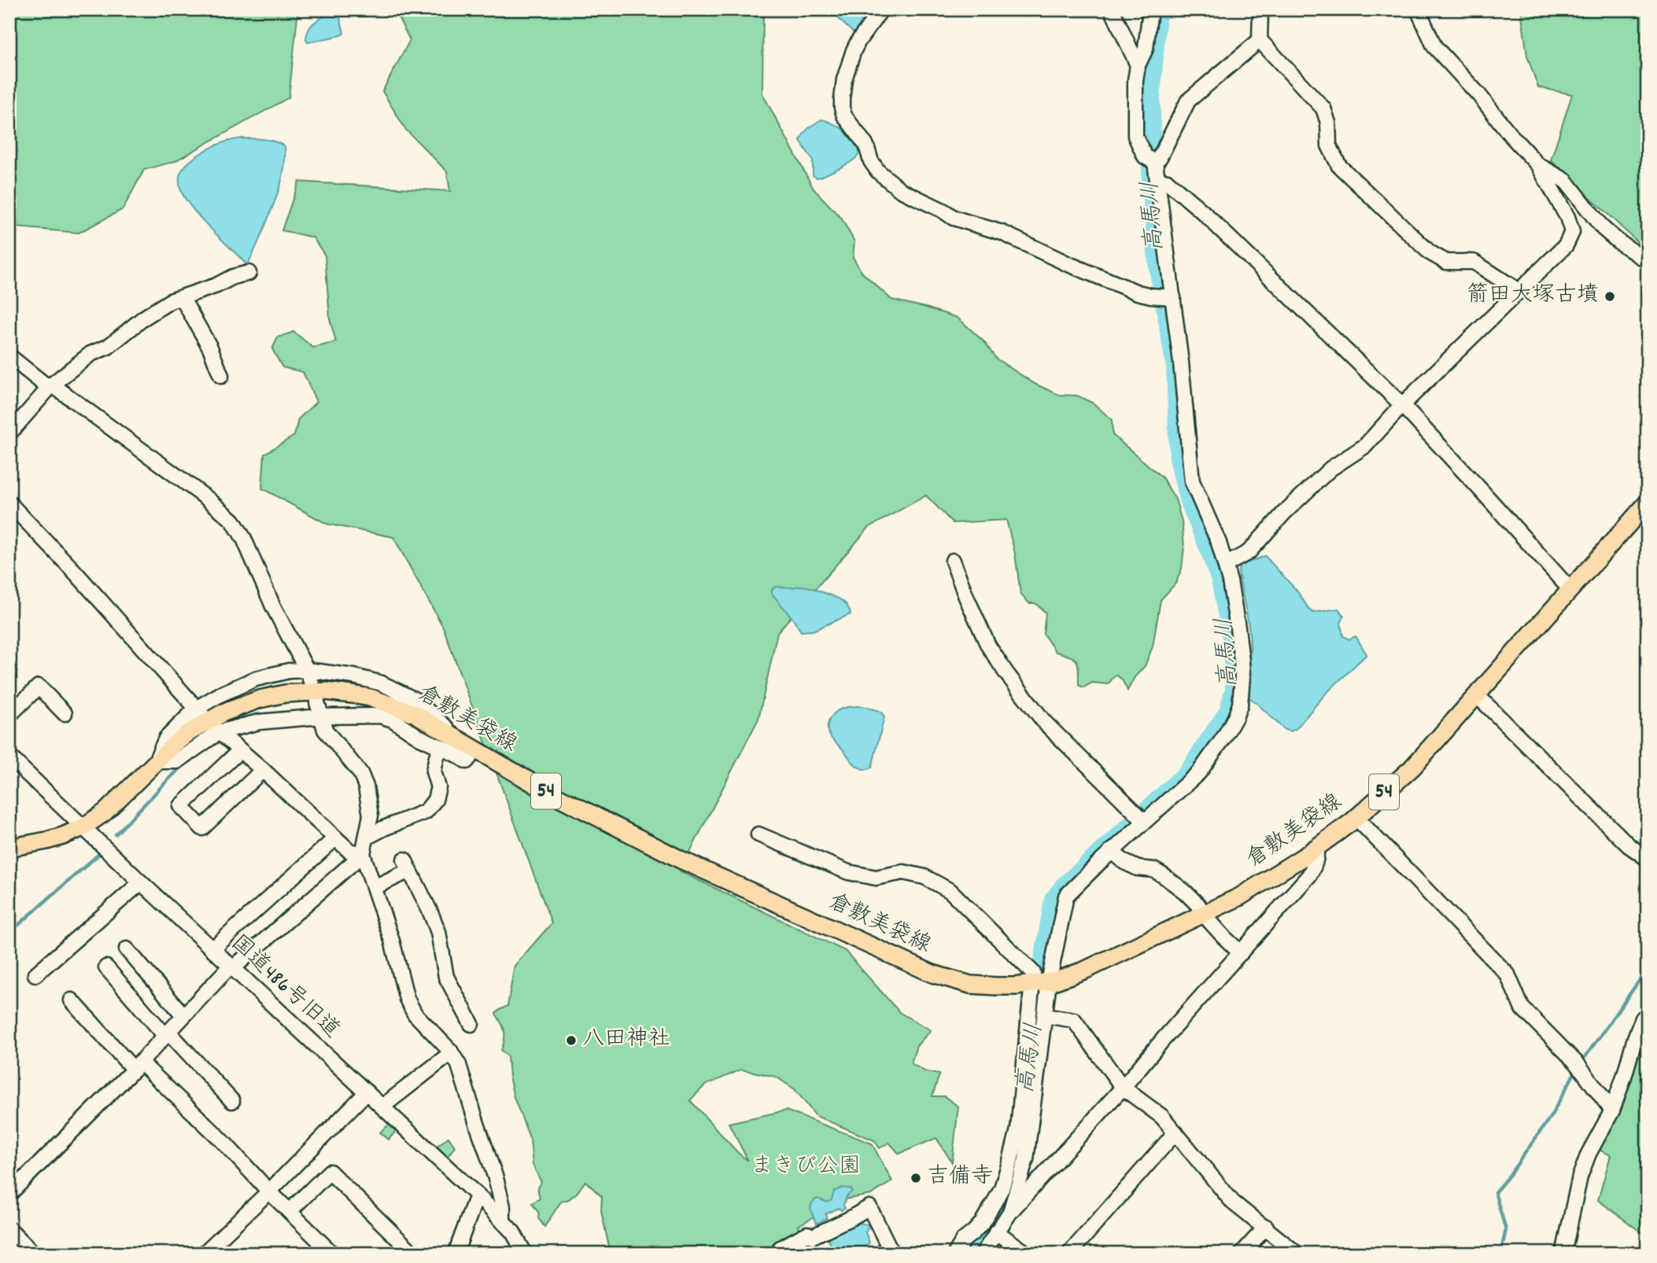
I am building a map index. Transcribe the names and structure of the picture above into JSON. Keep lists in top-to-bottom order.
{
  "streets": {
    "main road": ["倉敷美袋線", "54"],
    "street": ["国道486号旧道"]
  },
  "crossings": [
    ["倉敷美袋線", "国道486号旧道"]
  ],
  "water": ["高馬川"],
  "parks": ["まきび公園"],
  "places": ["箭田大塚古墳", "八田神社", "吉備寺"]
}
